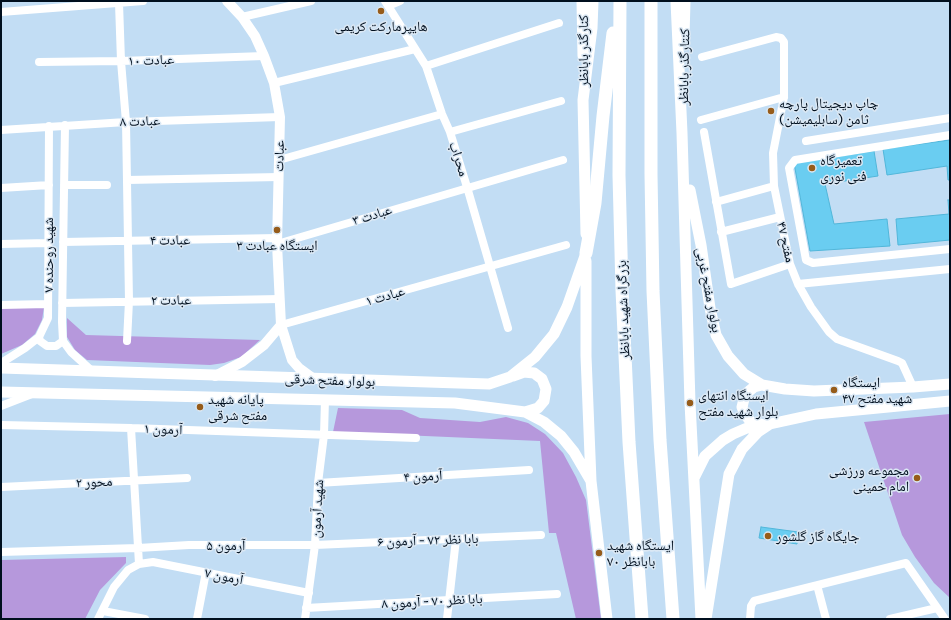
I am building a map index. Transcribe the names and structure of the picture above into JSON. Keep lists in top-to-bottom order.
{
  "streets": {
    "highway": ["بزرگراه شهید بابانظر"],
    "main road": [
      "کنارگذر بابانظر",
      "کنتارگذر بابانظر",
      "بولوار مفتح غربی",
      "بولوار مفتح شرقی"
    ],
    "street": [
      "عبادت ۱۰",
      "عبادت ۸",
      "عبادت",
      "محراب",
      "عبادت ۳",
      "عبادت ۴",
      "مفتح ۴۷",
      "شهید روحنده ۷",
      "عبادت ۱",
      "عبادت ۲",
      "آرمون ۱",
      "آرمون ۴",
      "محور ۲",
      "شهید آرمون",
      "بابا نظر ۷۲ - آرمون ۶",
      "آرمون ۵",
      "آرمون ۷",
      "بابا نظر ۷۰ - آرمون ۸"
    ]
  },
  "crossings": [
    ["عبادت ۱۰", "عبادت"],
    ["کنتارگذر بابانظر", "بولوار مفتح غربی"],
    ["عبادت ۸", "عبادت"],
    ["عبادت ۸", "شهید روحنده ۷"],
    ["عبادت", "عبادت ۳"],
    ["عبادت", "عبادت ۴"],
    ["عبادت", "عبادت ۱"],
    ["عبادت", "عبادت ۲"],
    ["عبادت", "بولوار مفتح شرقی"],
    ["محراب", "عبادت ۳"],
    ["محراب", "عبادت ۱"],
    ["عبادت ۳", "عبادت ۴"],
    ["عبادت ۴", "شهید روحنده ۷"],
    ["مفتح ۴۷", "بولوار مفتح غربی"],
    ["شهید روحنده ۷", "عبادت ۲"],
    ["بولوار مفتح شرقی", "شهید آرمون"],
    ["آرمون ۱", "شهید آرمون"],
    ["آرمون ۴", "شهید آرمون"],
    ["شهید آرمون", "بابا نظر ۷۲ - آرمون ۶"],
    ["شهید آرمون", "آرمون ۵"],
    ["شهید آرمون", "آرمون ۷"],
    ["شهید آرمون", "بابا نظر ۷۰ - آرمون ۸"],
    ["بابا نظر ۷۲ - آرمون ۶", "آرمون ۵"]
  ],
  "places": [
    "هایپرمارکت کریمی",
    "چاپ دیجیتال پارچه ثامن (سابلیمیشن)",
    "تعمیرگاه فنی نوری",
    "ایستگاه عبادت ۳",
    "ایستگاه شهید مفتح ۴۷",
    "ایستگاه انتهای بلوار شهید مفتح",
    "پایانه شهید مفتح شرقی",
    "مجموعه ورزشی امام خمینی",
    "جایگاه گاز گلشور",
    "ایستگاه شهید بابانظر ۷۰"
  ]
}
